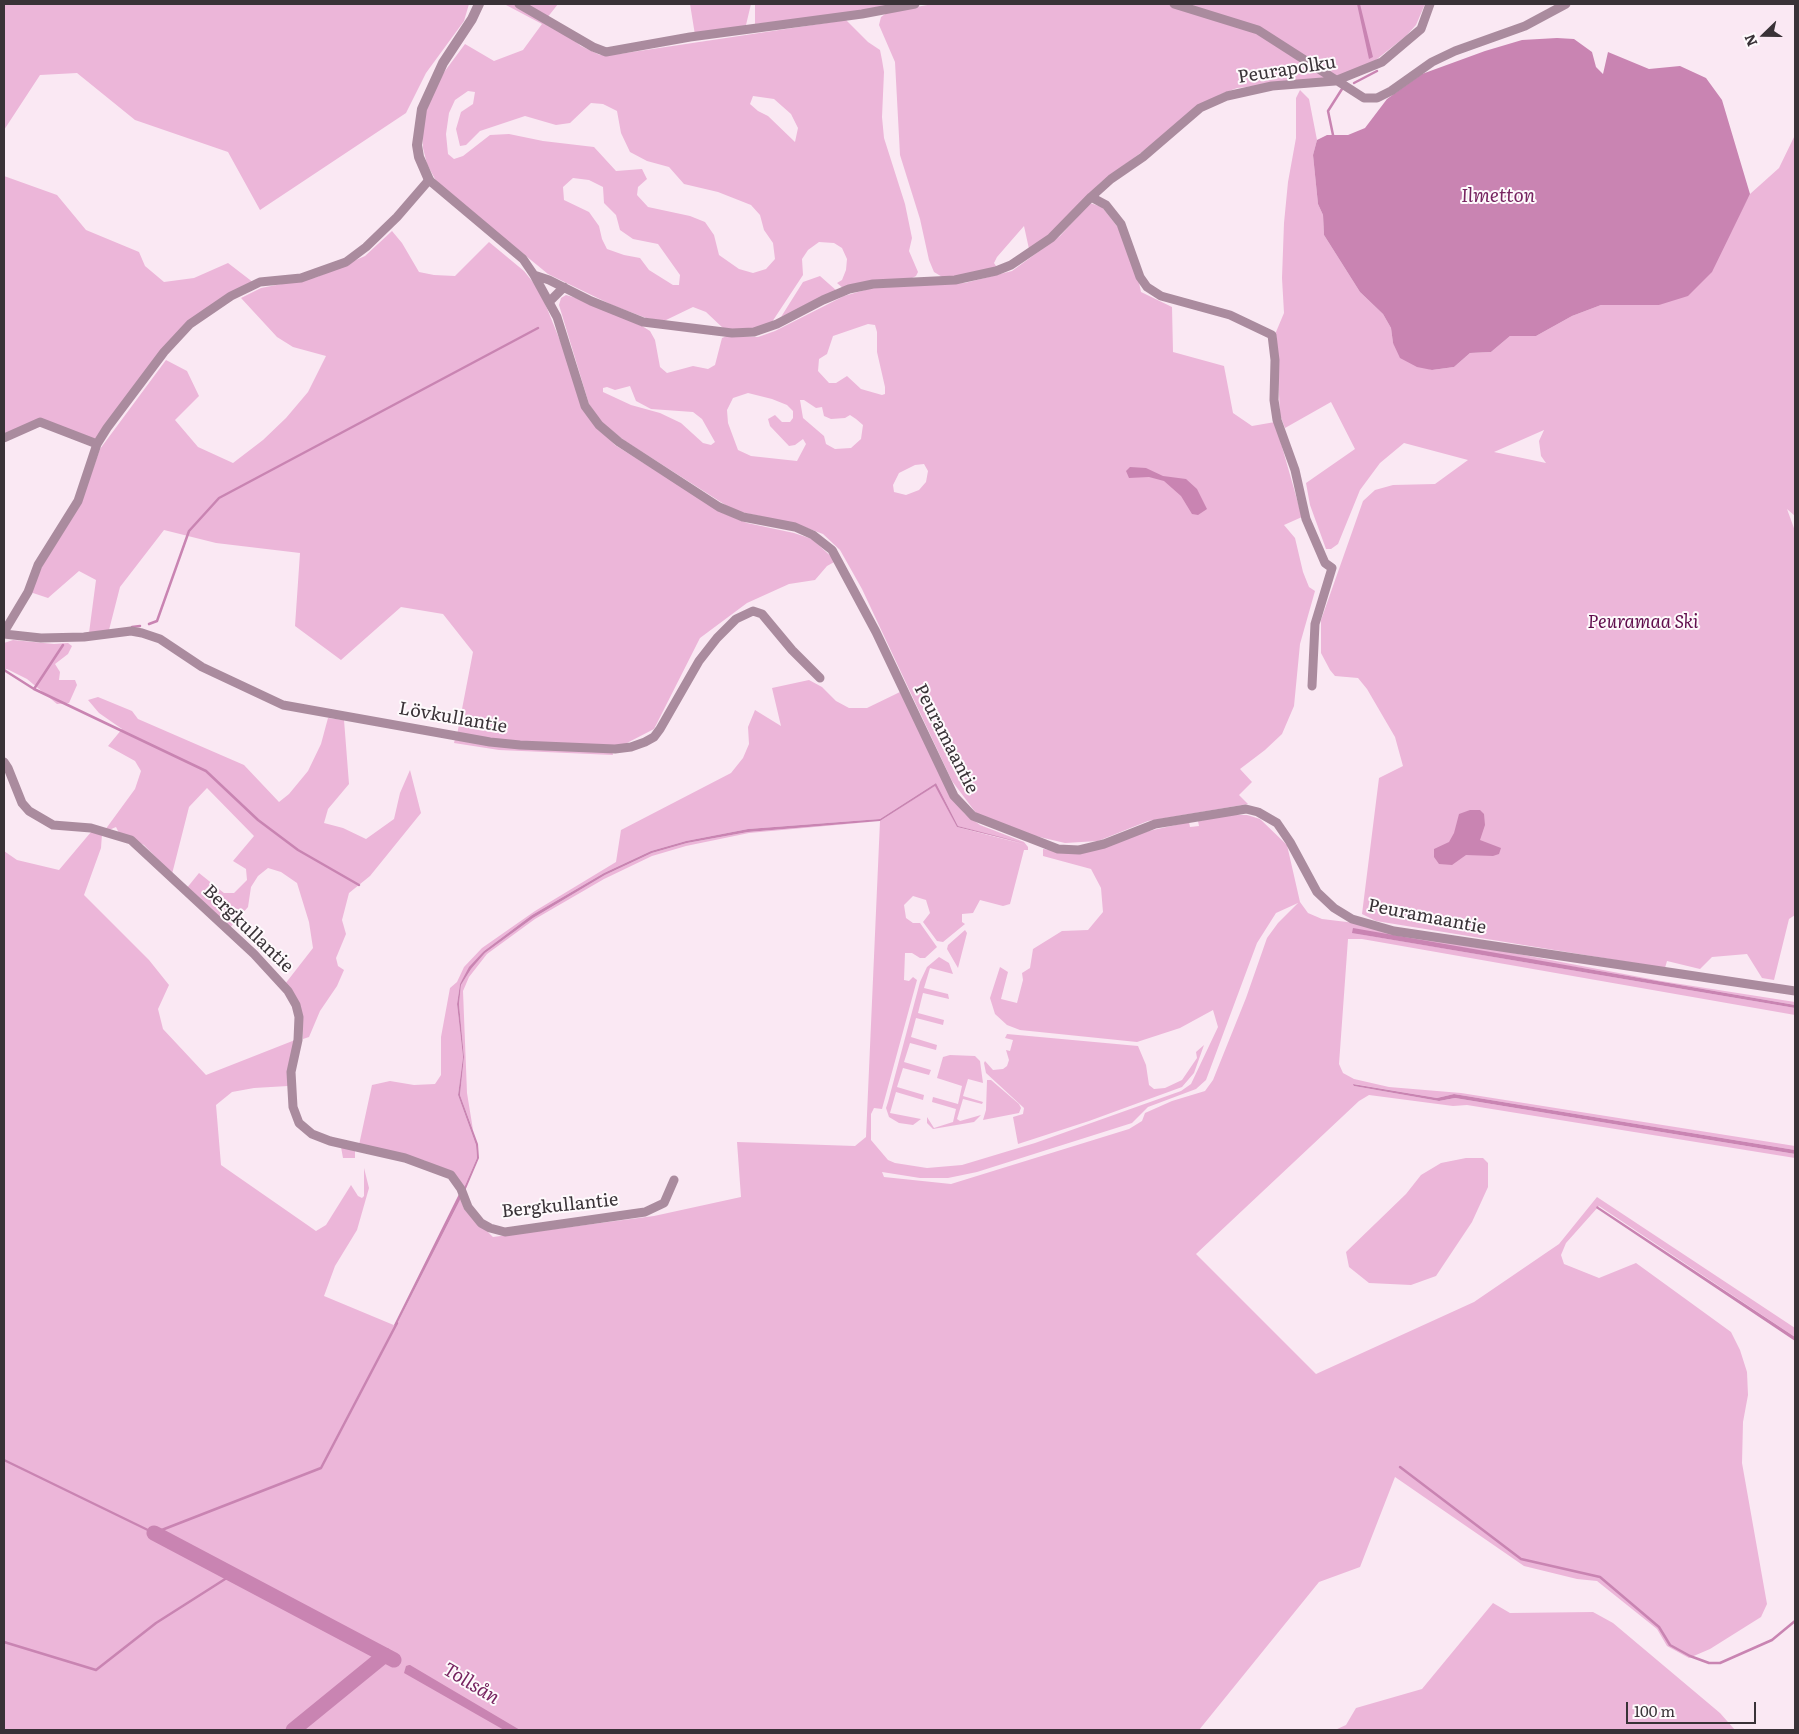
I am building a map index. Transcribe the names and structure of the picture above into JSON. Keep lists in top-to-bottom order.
{
  "streets": {
    "street": [
      "Peurapolku",
      "Lövkullantie",
      "Peuramaantie",
      "Bergkullantie"
    ]
  },
  "crossings": [
    ["Peurapolku", "Peuramaantie"]
  ],
  "water": ["Ilmetton", "Tollsån"],
  "parks": ["Peuramaa Ski"],
  "scale_bar": "100 m",
  "north": "left"
}
